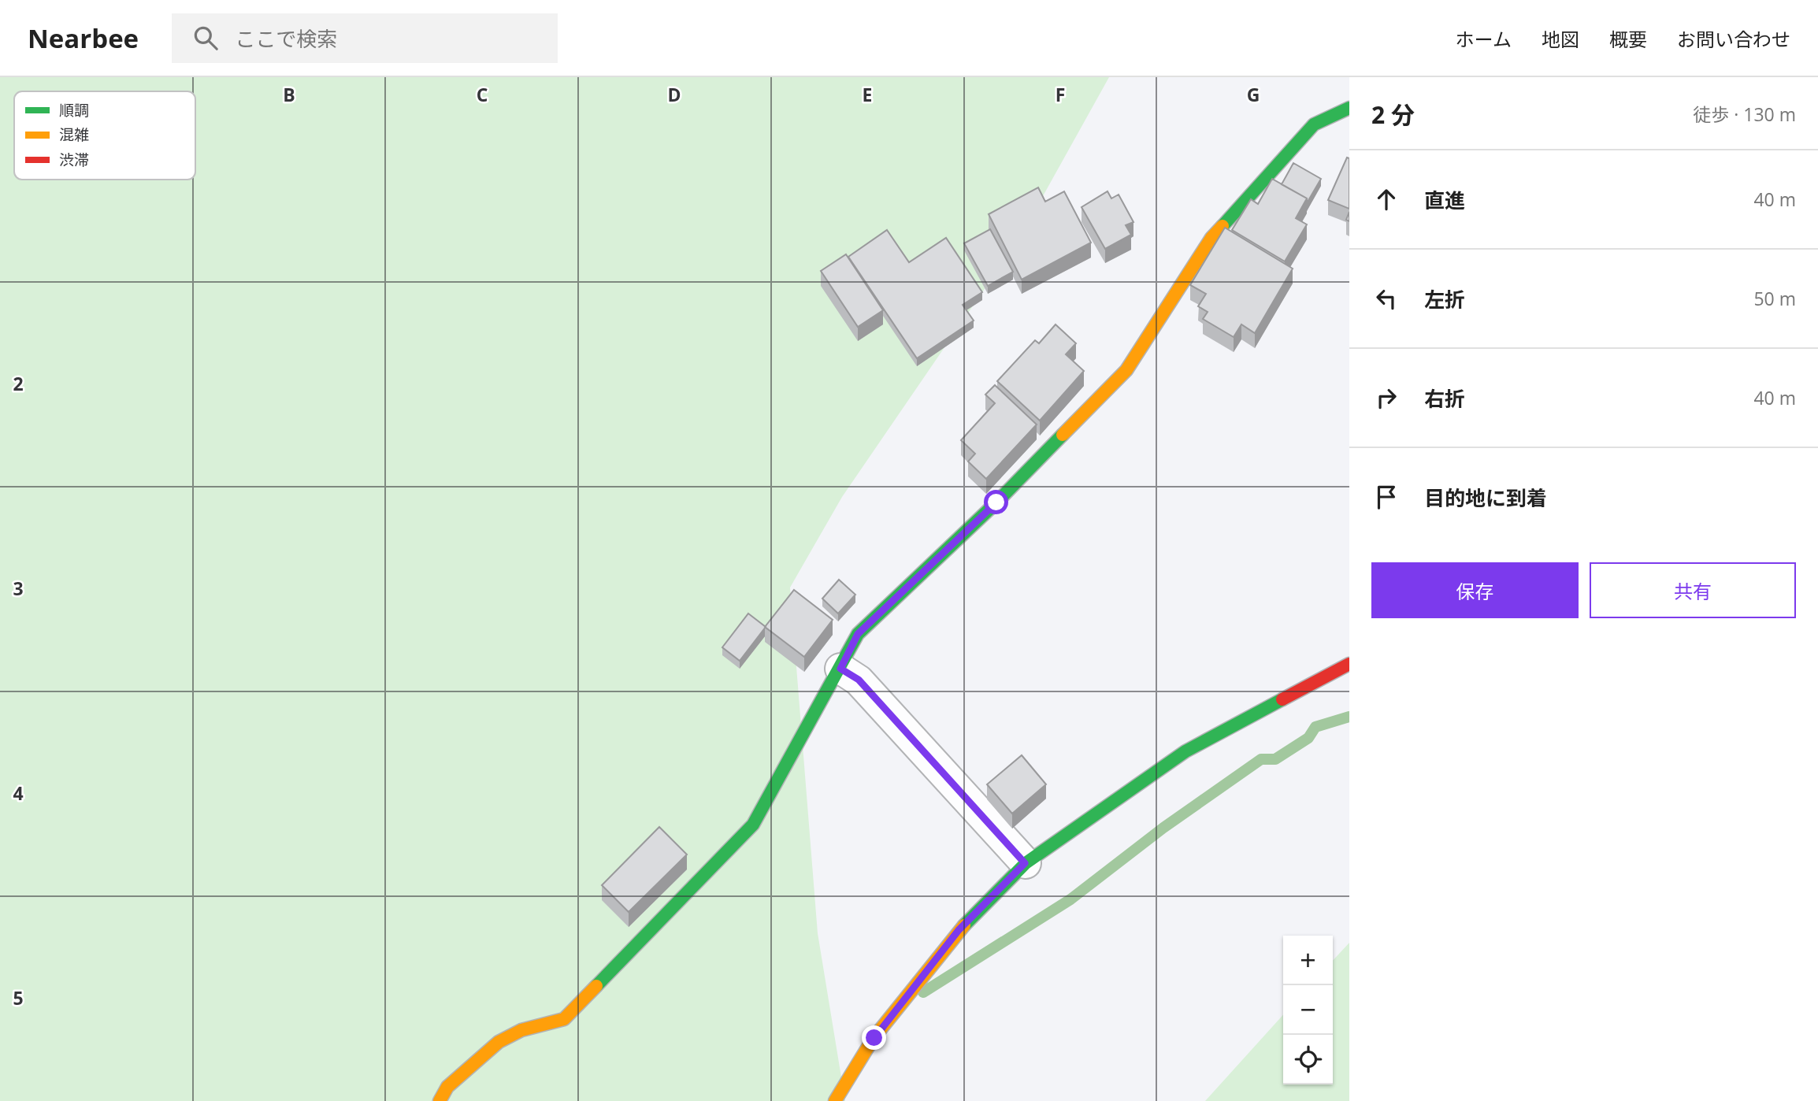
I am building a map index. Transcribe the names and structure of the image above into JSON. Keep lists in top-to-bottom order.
{
  "legend": ["順調", "混雑", "渋滞"],
  "page": {
    "header": "Nearbee",
    "search": "ここで検索",
    "nav": [
      "ホーム",
      "地図",
      "概要",
      "お問い合わせ"
    ],
    "heading": ["2 分", "徒歩 · 130 m"],
    "list": [
      ["直進", "40 m"],
      ["左折", "50 m"],
      ["右折", "40 m"],
      "目的地に到着"
    ],
    "buttons": ["保存", "共有"],
    "map_buttons": ["+", "−"]
  },
  "grid": {
    "columns": [
      "B",
      "C",
      "D",
      "E",
      "F",
      "G"
    ],
    "rows": [
      "2",
      "3",
      "4",
      "5"
    ]
  }
}
